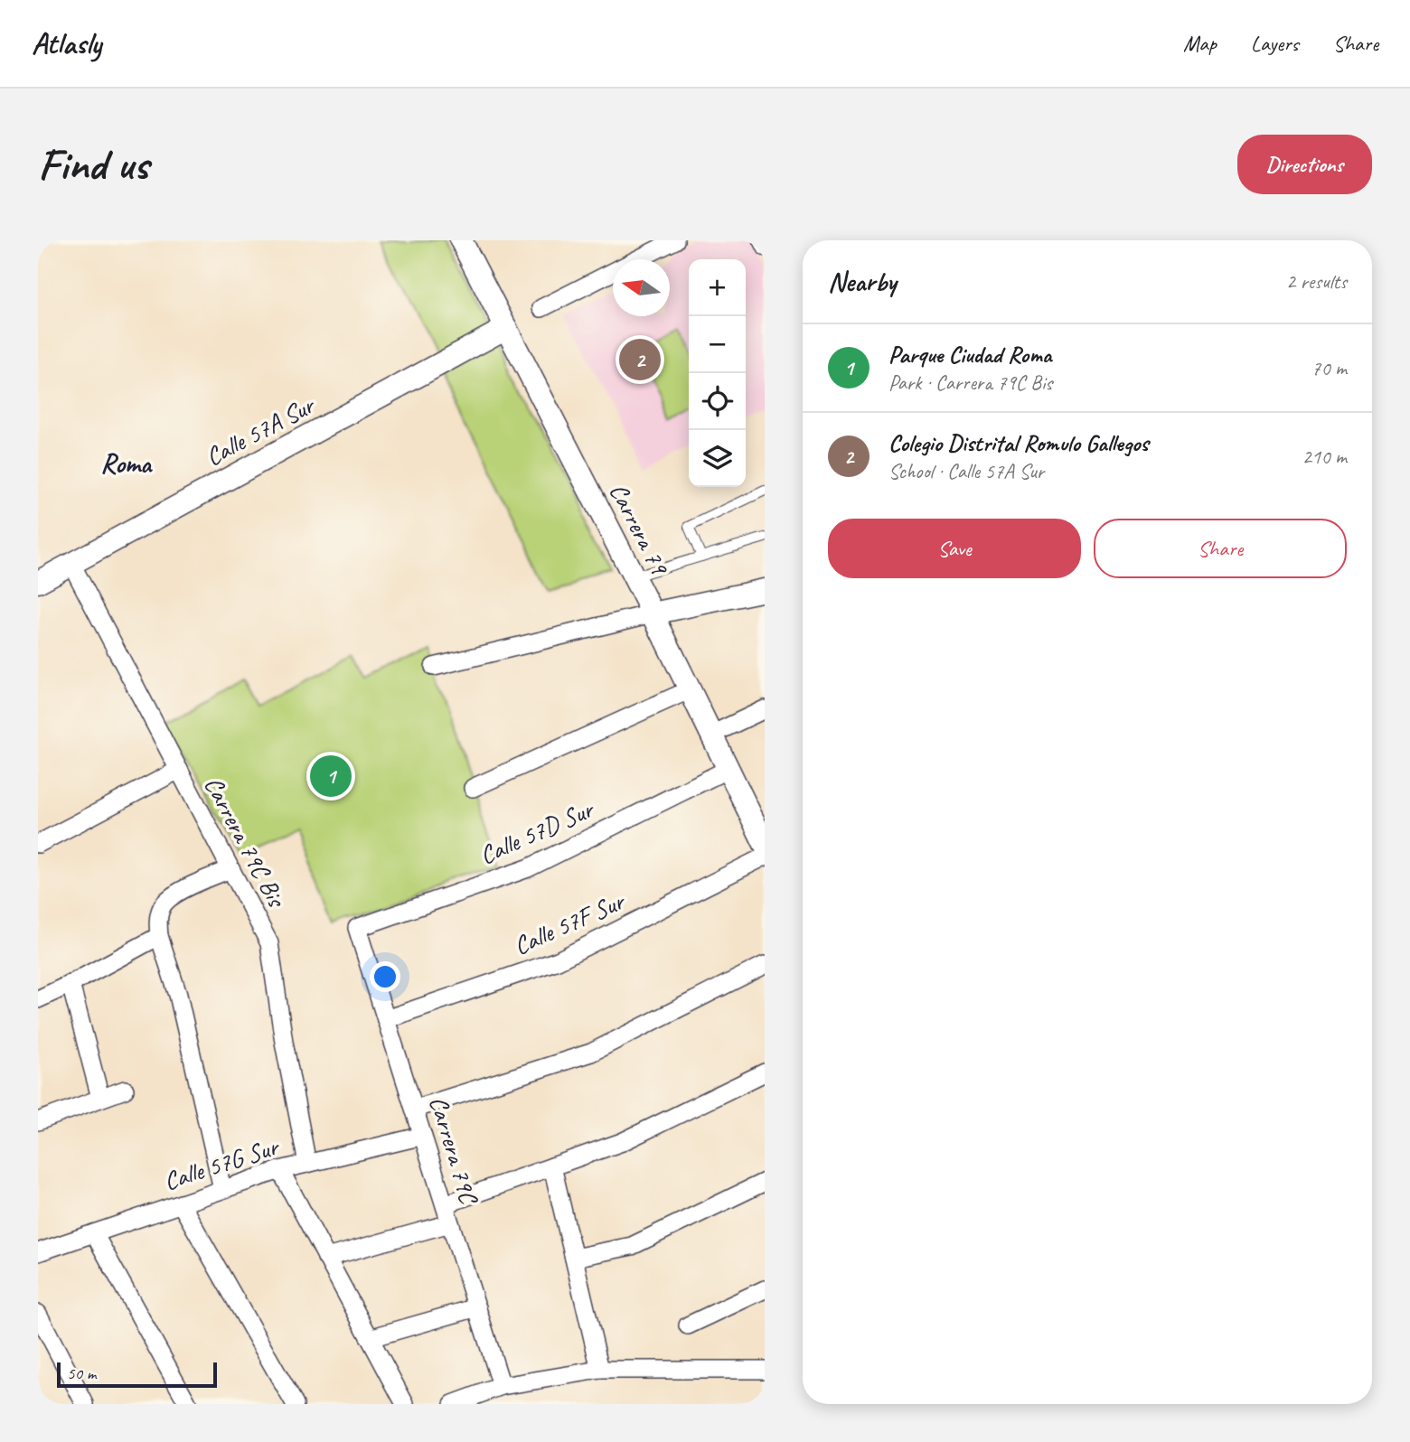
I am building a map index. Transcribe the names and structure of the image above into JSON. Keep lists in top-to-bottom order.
{
  "streets": {
    "street": [
      "Calle 57A Sur",
      "Carrera 79",
      "Calle 57D Sur",
      "Carrera 79C Bis",
      "Calle 57F Sur",
      "Carrera 79C",
      "Calle 57G Sur"
    ]
  },
  "crossings": [
    ["Calle 57A Sur", "Carrera 79"],
    ["Calle 57A Sur", "Carrera 79C Bis"],
    ["Carrera 79", "Calle 57D Sur"],
    ["Calle 57D Sur", "Carrera 79C"],
    ["Carrera 79C Bis", "Calle 57G Sur"],
    ["Calle 57F Sur", "Carrera 79C"],
    ["Carrera 79C", "Calle 57G Sur"]
  ],
  "districts": ["Roma"],
  "scale_bar": "50 m",
  "north": "left",
  "page": {
    "header": "Atlasly",
    "nav": ["Map", "Layers", "Share"],
    "buttons": [
      "Directions",
      ["Save", "Share"]
    ],
    "title": "Find us",
    "heading": ["Nearby", "2 results"],
    "map_buttons": ["+", "−"],
    "list": [
      {
        "mark": "1",
        "name": "Parque Ciudad Roma",
        "note": "Park · Carrera 79C Bis",
        "value": "70 m"
      },
      {
        "mark": "2",
        "name": "Colegio Distrital Romulo Gallegos",
        "note": "School · Calle 57A Sur",
        "value": "210 m"
      }
    ],
    "pins": ["2", "1"],
    "scale": "50 m"
  }
}
